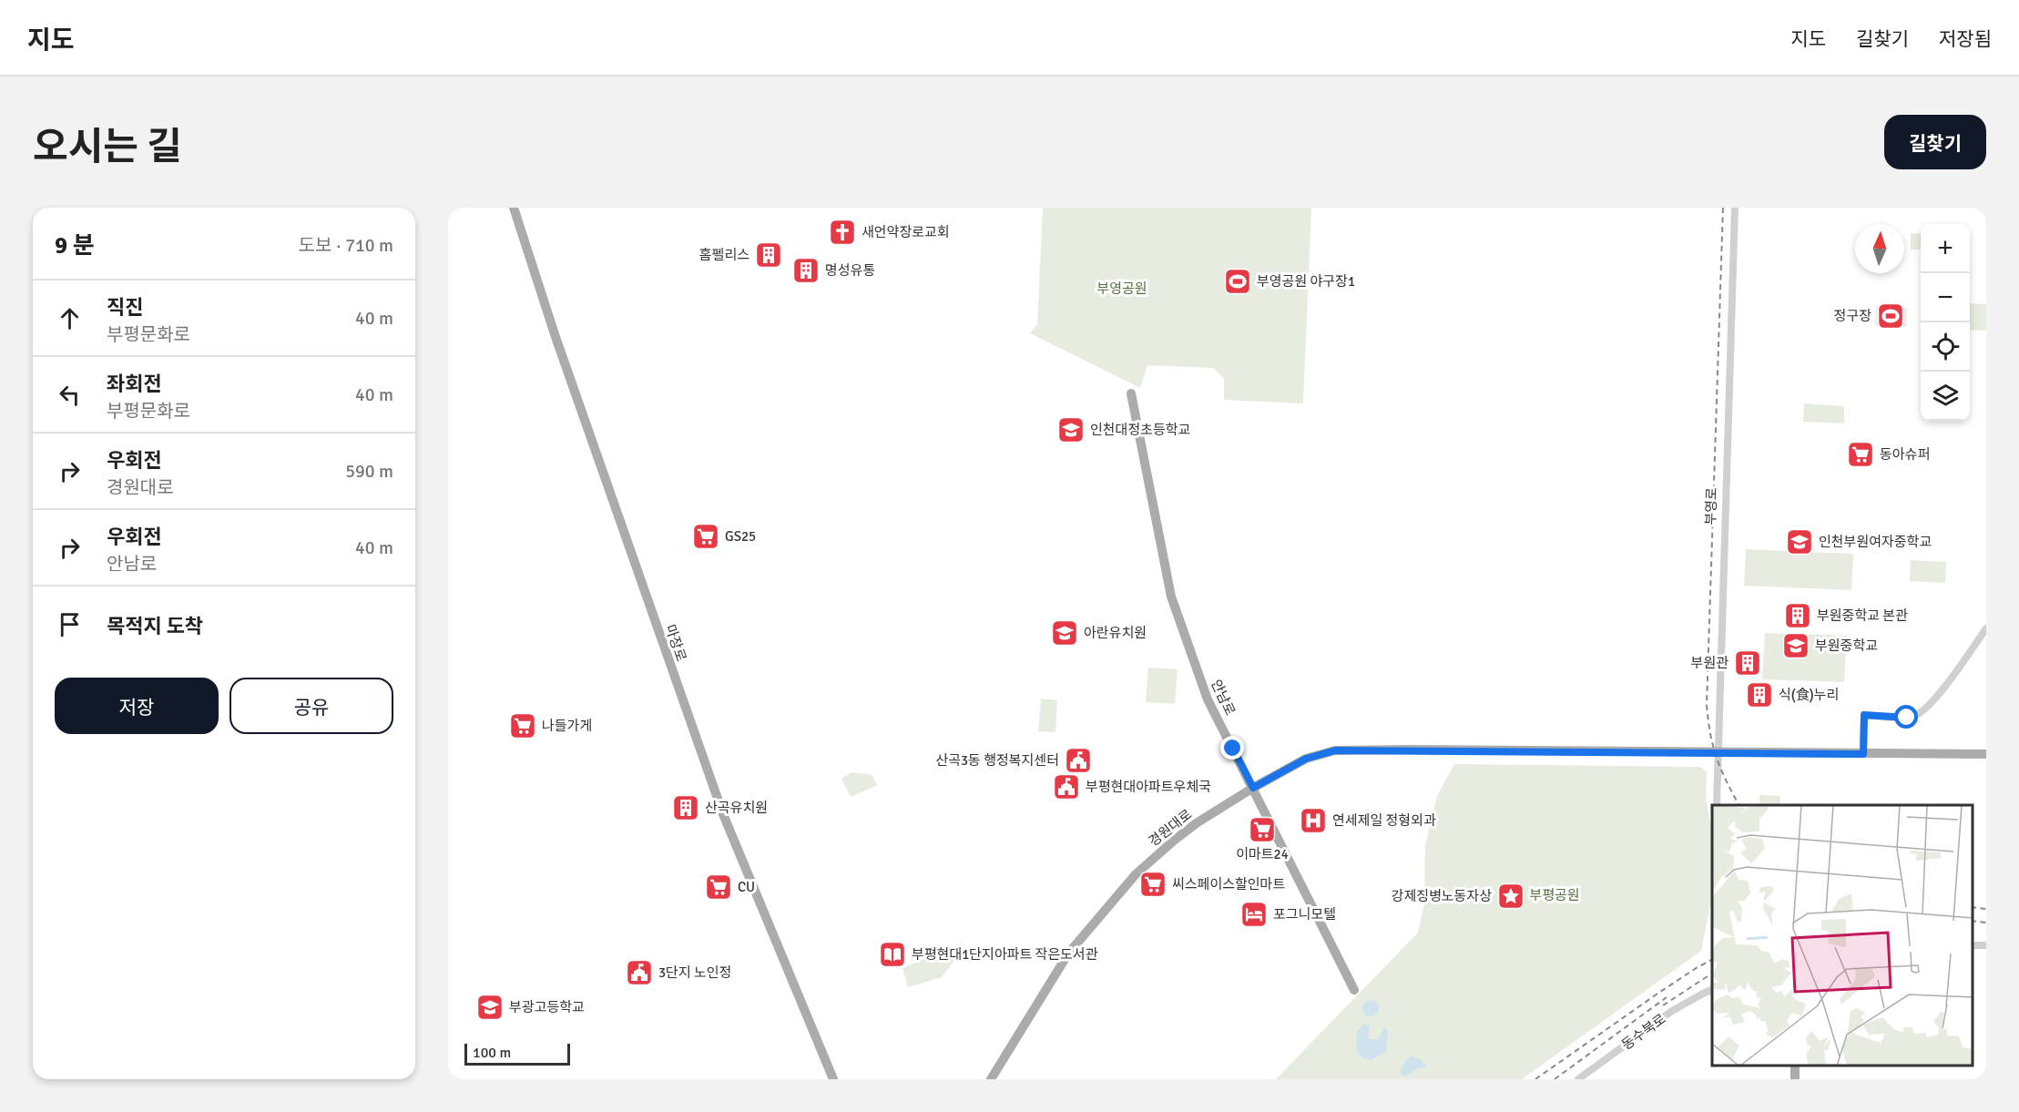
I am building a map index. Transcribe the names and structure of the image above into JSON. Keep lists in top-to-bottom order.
{
  "streets": {
    "main road": ["마장로", "안남로", "경원대로"],
    "street": ["부영로", "동수북로"]
  },
  "crossings": [
    ["부영로", "경원대로"],
    ["안남로", "경원대로"]
  ],
  "parks": ["부영공원", "부평공원"],
  "places": {
    "church": ["새언약장로교회"],
    "building": [
      "홈펠리스",
      "명성유통",
      "부원중학교 본관",
      "부원관",
      "식(食)누리",
      "산곡유치원"
    ],
    "sports": ["부영공원 야구장1", "정구장"],
    "school or university": [
      "인천대정초등학교",
      "인천부원여자중학교",
      "아란유치원",
      "부원중학교",
      "부광고등학교"
    ],
    "supermarket": [
      "동아슈퍼",
      "GS25",
      "나들가게",
      "이마트24",
      "씨스페이스할인마트",
      "CU"
    ],
    "public building": ["산곡3동 행정복지센터", "부평현대아파트우체국", "3단지 노인정"],
    "hospital": ["연세제일 정형외과"],
    "place": ["강제징병노동자상"],
    "hotel": ["포그니모텔"],
    "library": ["부평현대1단지아파트 작은도서관"]
  },
  "scale_bar": "100 m",
  "north": "top",
  "page": {
    "header": "지도",
    "nav": ["지도", "길찾기", "저장됨"],
    "title": "오시는 길",
    "buttons": [
      "길찾기",
      ["저장", "공유"]
    ],
    "heading": ["9 분", "도보 · 710 m"],
    "map_buttons": ["+", "−"],
    "list": [
      ["직진", "부평문화로", "40 m"],
      ["좌회전", "부평문화로", "40 m"],
      ["우회전", "경원대로", "590 m"],
      ["우회전", "안남로", "40 m"],
      "목적지 도착"
    ],
    "scale": "100 m"
  }
}
